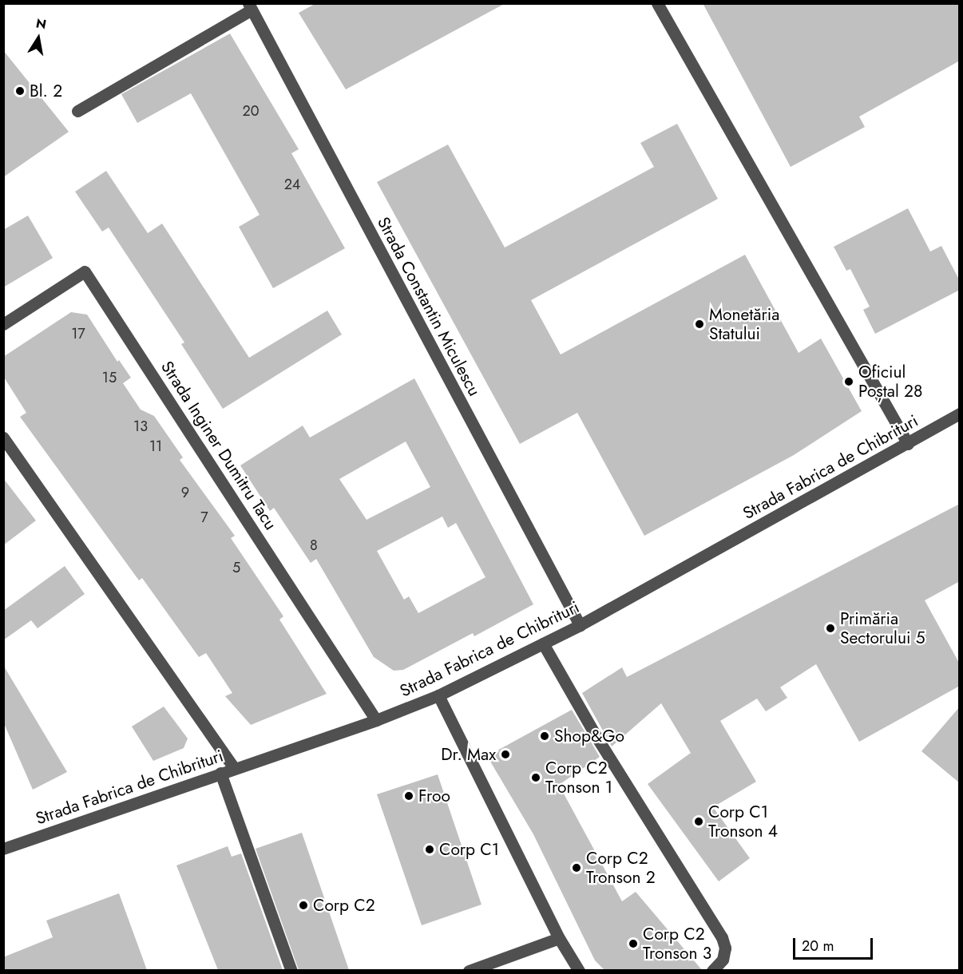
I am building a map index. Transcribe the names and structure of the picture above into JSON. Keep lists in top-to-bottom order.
{
  "streets": {
    "street": ["Strada Constantin Miculescu", "Strada Inginer Dumitru Tacu", "Strada Fabrica de Chibrituri"]
  },
  "crossings": [
    ["Strada Constantin Miculescu", "Strada Fabrica de Chibrituri"],
    ["Strada Inginer Dumitru Tacu", "Strada Fabrica de Chibrituri"]
  ],
  "places": [
    "Bl. 2",
    "Monetăria Statului",
    "Oficiul Poștal 28",
    "Primăria Sectorului 5",
    "Shop&Go",
    "Dr. Max",
    "Corp C2 Tronson 1",
    "Froo",
    "Corp C1 Tronson 4",
    "Corp C1",
    "Corp C2 Tronson 2",
    "Corp C2",
    "Corp C2 Tronson 3"
  ],
  "house_numbers": [
    "20",
    "24",
    "17",
    "15",
    "13",
    "11",
    "9",
    "7",
    "8",
    "5"
  ],
  "scale_bar": "20 m",
  "north": "top"
}
